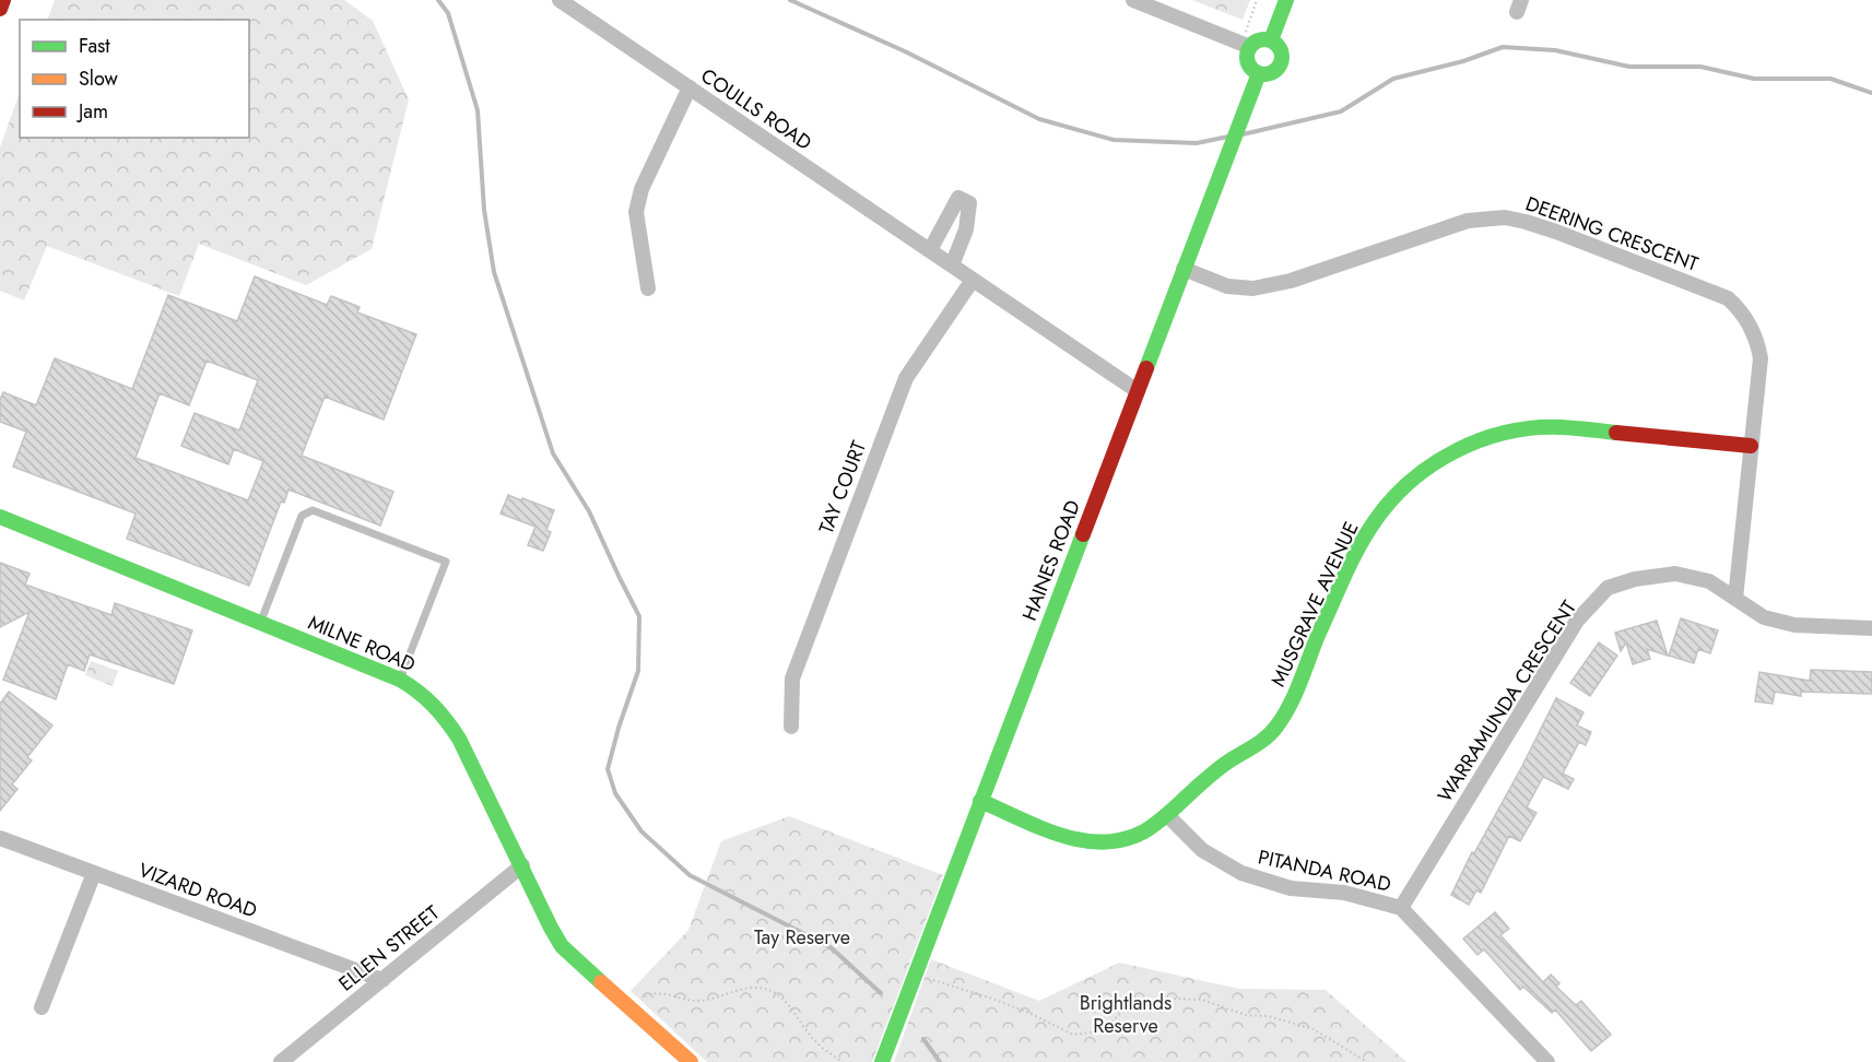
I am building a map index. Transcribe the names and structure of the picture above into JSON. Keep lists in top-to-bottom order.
{
  "streets": {
    "main road": ["HAINES ROAD", "MUSGRAVE AVENUE", "MILNE ROAD"],
    "street": [
      "COULLS ROAD",
      "DEERING CRESCENT",
      "TAY COURT",
      "WARRAMUNDA CRESCENT",
      "PITANDA ROAD",
      "VIZARD ROAD",
      "ELLEN STREET"
    ]
  },
  "crossings": [
    ["COULLS ROAD", "TAY COURT"],
    ["COULLS ROAD", "HAINES ROAD"],
    ["DEERING CRESCENT", "HAINES ROAD"],
    ["DEERING CRESCENT", "MUSGRAVE AVENUE"],
    ["DEERING CRESCENT", "WARRAMUNDA CRESCENT"],
    ["HAINES ROAD", "MUSGRAVE AVENUE"],
    ["MUSGRAVE AVENUE", "PITANDA ROAD"],
    ["MILNE ROAD", "ELLEN STREET"],
    ["WARRAMUNDA CRESCENT", "PITANDA ROAD"],
    ["VIZARD ROAD", "ELLEN STREET"]
  ],
  "parks": ["Tay Reserve", "Brightlands Reserve"],
  "legend": ["Fast", "Slow", "Jam"]
}
